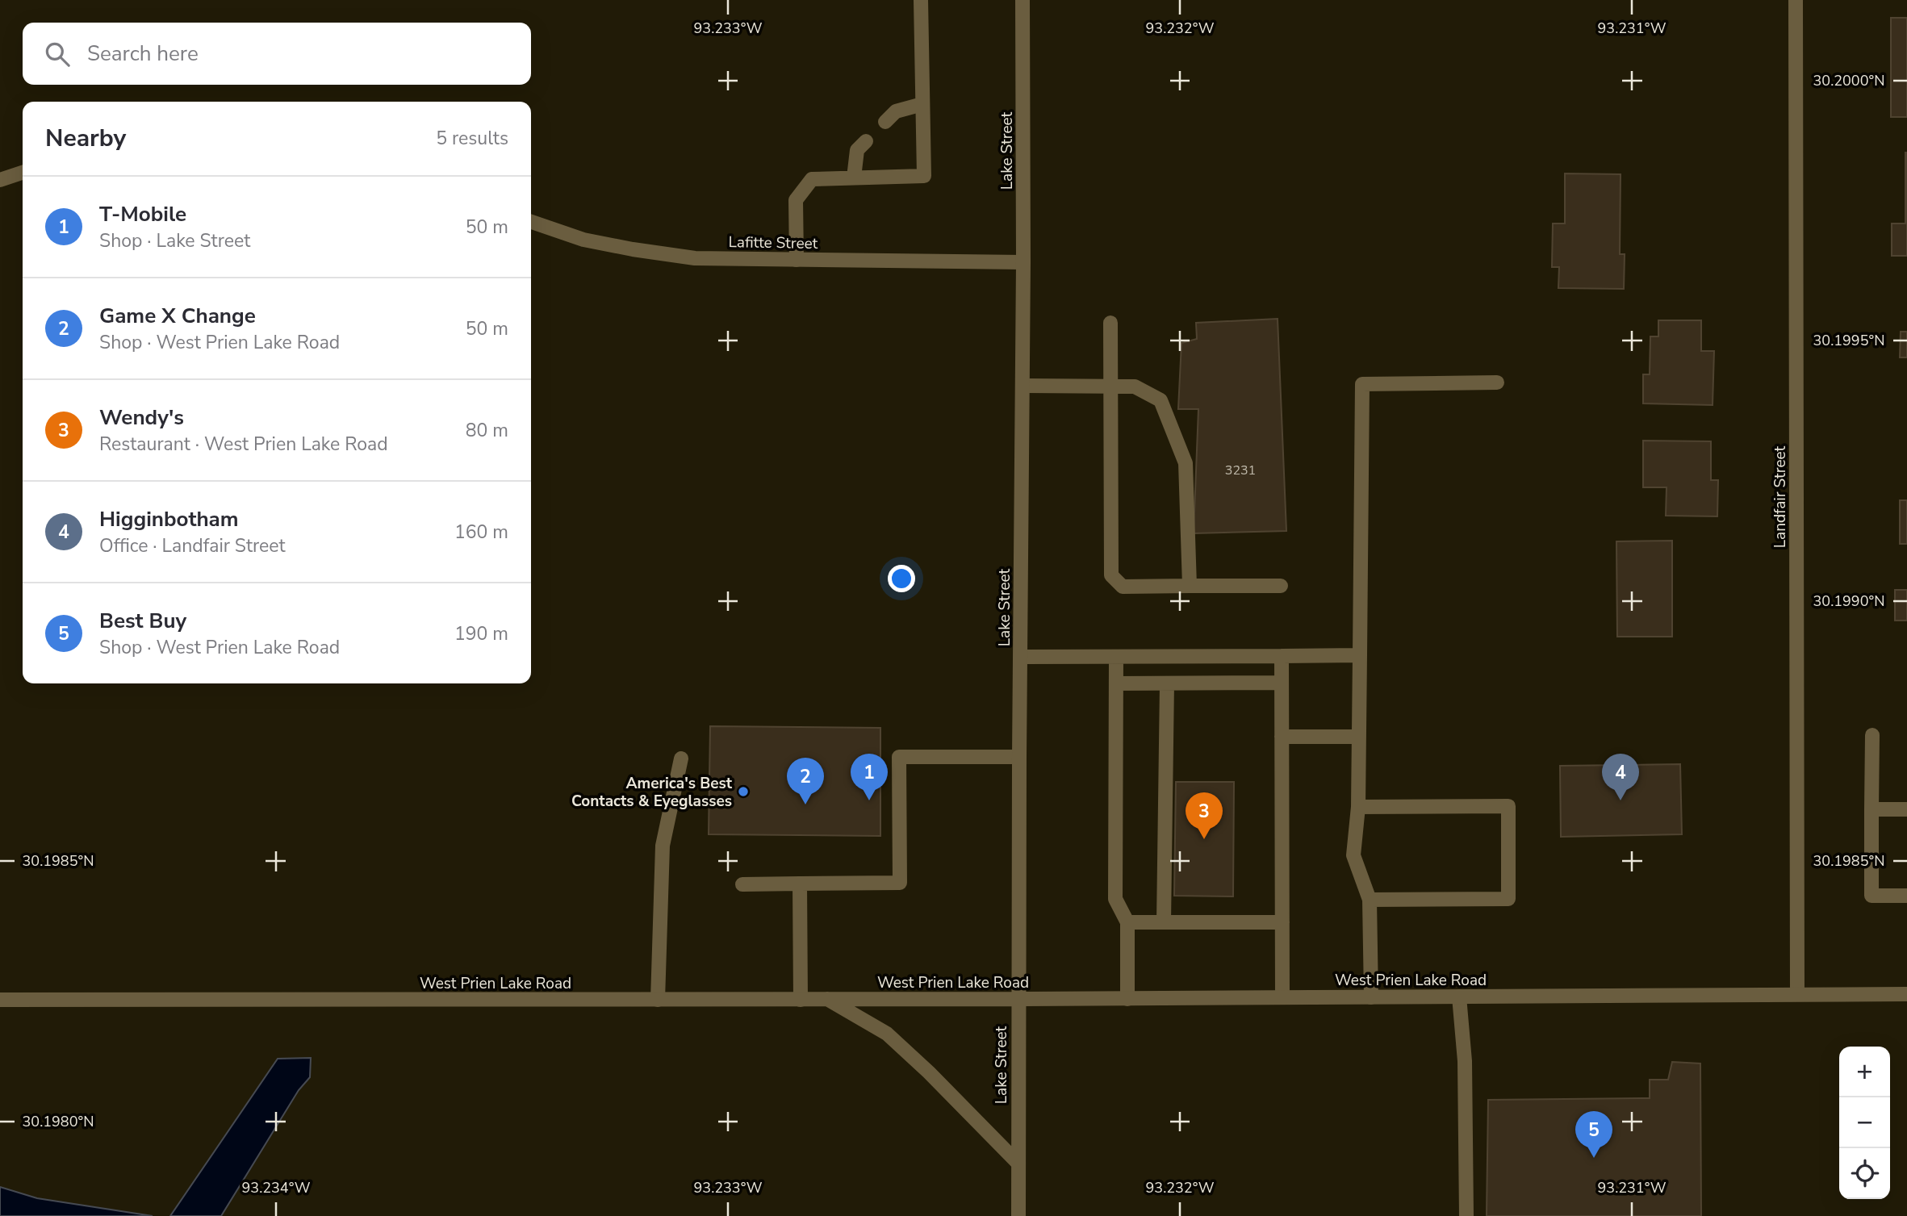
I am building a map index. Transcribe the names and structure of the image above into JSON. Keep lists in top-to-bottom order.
{
  "streets": {
    "street": [
      "Lake Street",
      "Lafitte Street",
      "Landfair Street",
      "West Prien Lake Road"
    ]
  },
  "crossings": [
    ["Lake Street", "Lafitte Street"],
    ["Lake Street", "West Prien Lake Road"],
    ["Landfair Street", "West Prien Lake Road"]
  ],
  "places": ["America's Best Contacts & Eyeglasses"],
  "house_numbers": ["3231"],
  "page": {
    "search": "Search here",
    "heading": ["Nearby", "5 results"],
    "list": [
      {
        "mark": "1",
        "name": "T-Mobile",
        "note": "Shop · Lake Street",
        "value": "50 m"
      },
      {
        "mark": "2",
        "name": "Game X Change",
        "note": "Shop · West Prien Lake Road",
        "value": "50 m"
      },
      {
        "mark": "3",
        "name": "Wendy's",
        "note": "Restaurant · West Prien Lake Road",
        "value": "80 m"
      },
      {
        "mark": "4",
        "name": "Higginbotham",
        "note": "Office · Landfair Street",
        "value": "160 m"
      },
      {
        "mark": "5",
        "name": "Best Buy",
        "note": "Shop · West Prien Lake Road",
        "value": "190 m"
      }
    ],
    "pins": [
      "1",
      "4",
      "2",
      "3",
      "5"
    ],
    "map_buttons": ["+", "−"]
  },
  "coordinates": [
    "93.233°W",
    "93.232°W",
    "93.231°W",
    "30.2000°N",
    "30.1995°N",
    "30.1990°N",
    "30.1985°N",
    "30.1980°N",
    "93.234°W"
  ]
}
